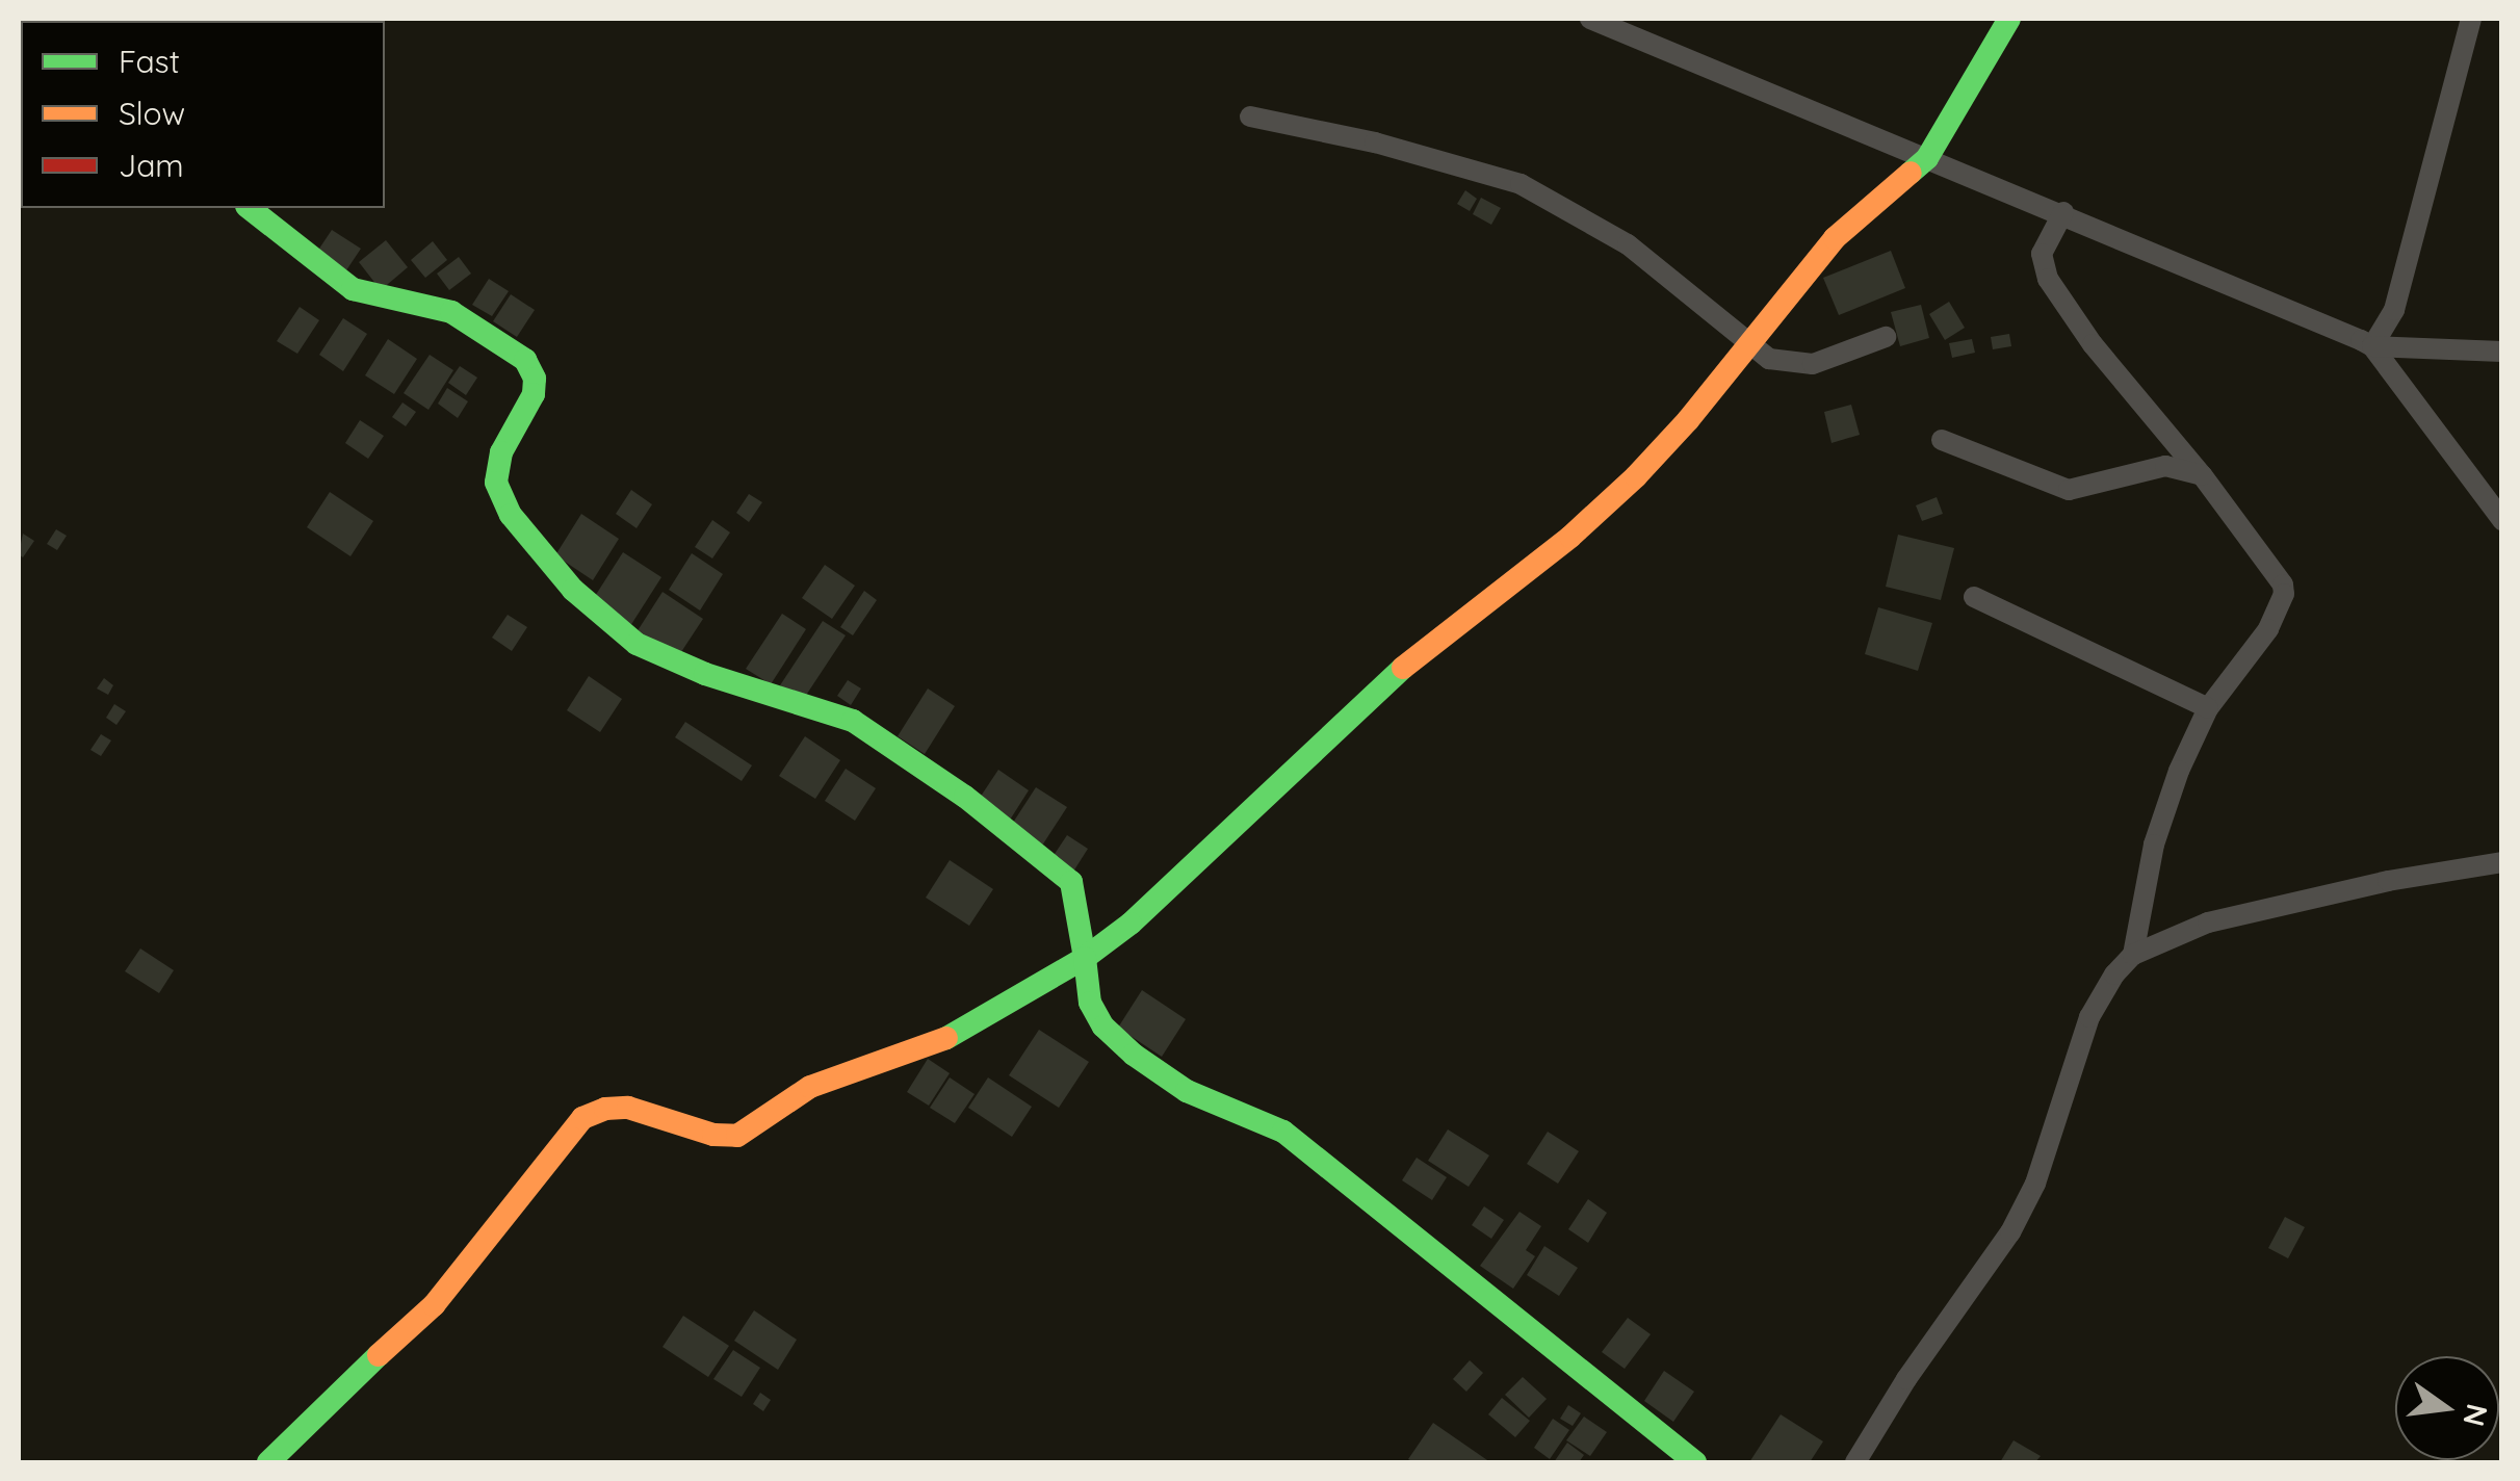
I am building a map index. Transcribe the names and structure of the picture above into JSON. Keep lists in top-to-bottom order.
{
  "legend": ["Fast", "Slow", "Jam"],
  "north": "right"
}
